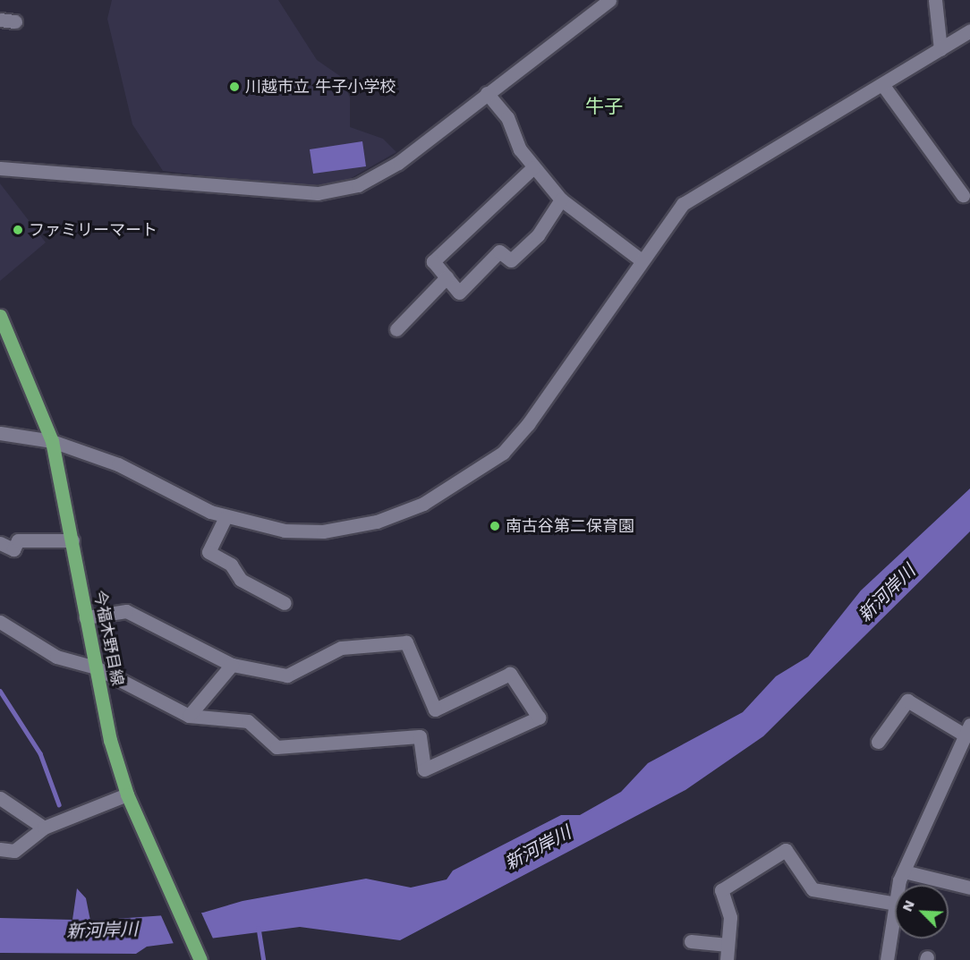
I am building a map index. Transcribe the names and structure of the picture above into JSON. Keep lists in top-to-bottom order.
{
  "streets": {
    "main road": ["今福木野目線"]
  },
  "districts": ["牛子"],
  "water": ["新河岸川"],
  "places": ["川越市立 牛子小学校", "ファミリーマート", "南古谷第二保育園"],
  "north": "top left"
}
